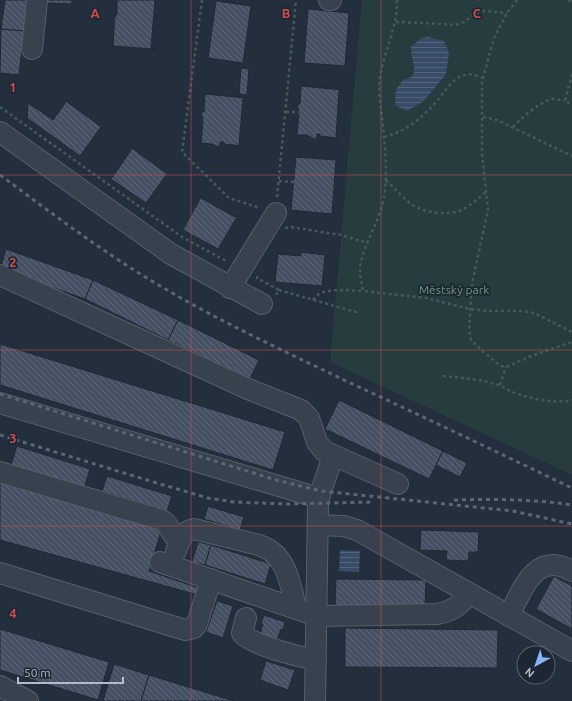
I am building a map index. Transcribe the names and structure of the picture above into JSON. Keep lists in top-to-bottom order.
{
  "parks": ["Městský park"],
  "scale_bar": "50 m",
  "north": "bottom left",
  "grid": {
    "columns": ["A", "B", "C"],
    "rows": [
      "1",
      "2",
      "3",
      "4"
    ]
  }
}
